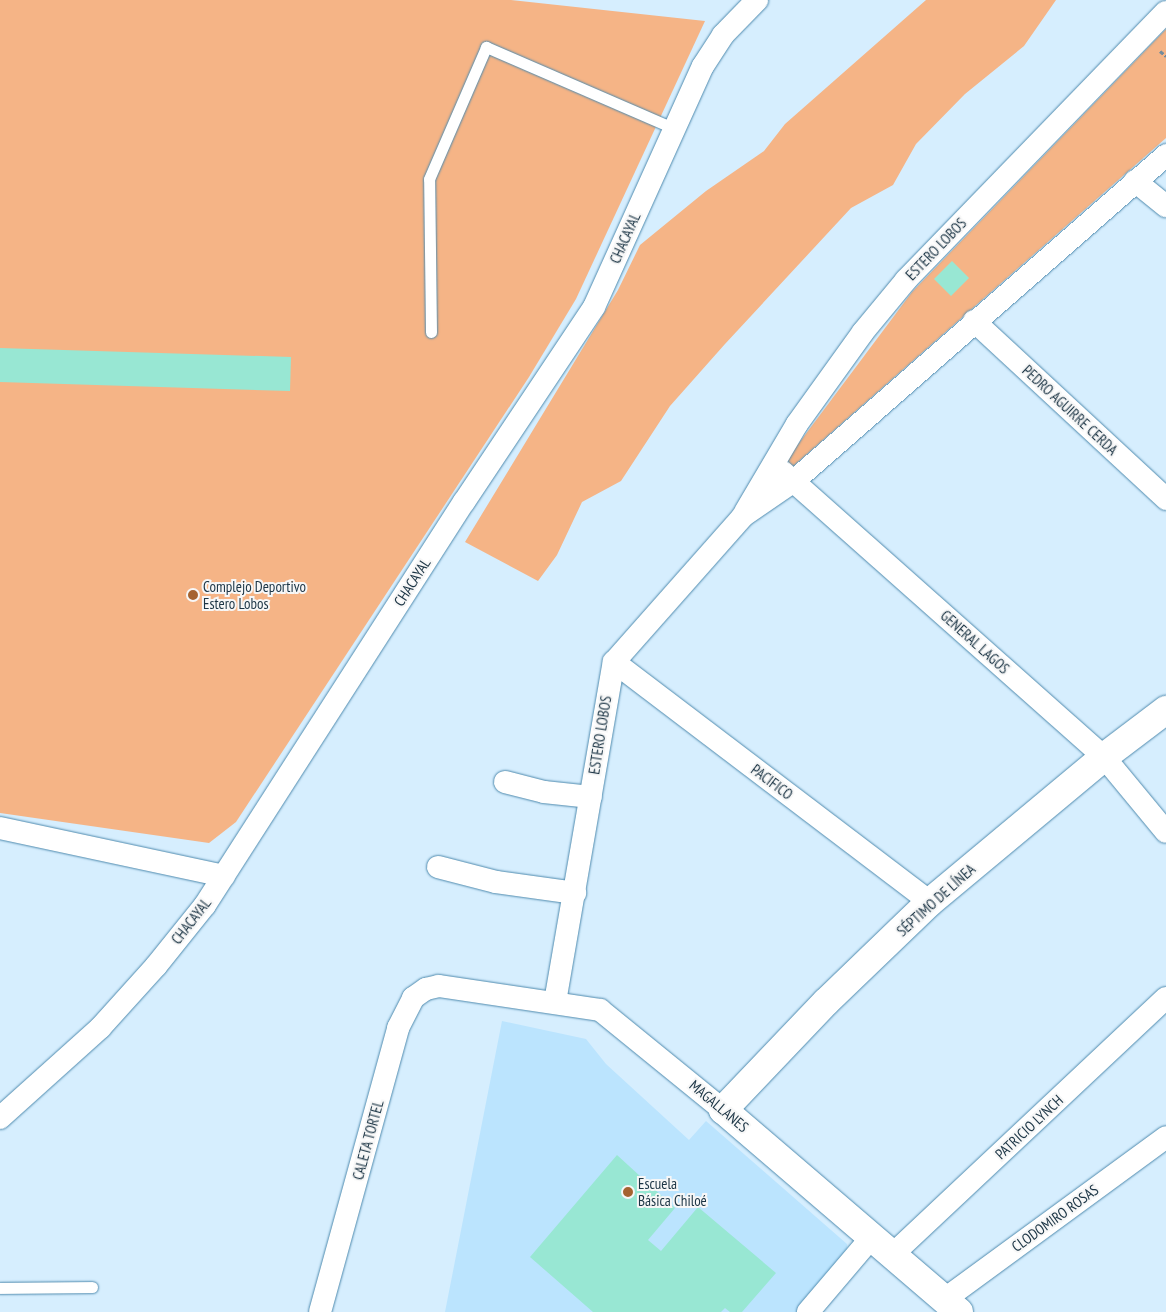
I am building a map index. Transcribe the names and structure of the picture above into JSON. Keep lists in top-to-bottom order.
{
  "streets": {
    "street": [
      "CHACAYAL",
      "ESTERO LOBOS",
      "PEDRO AGUIRRE CERDA",
      "GENERAL LAGOS",
      "PACIFICO",
      "SÉPTIMO DE LÍNEA",
      "MAGALLANES",
      "PATRICIO LYNCH",
      "CALETA TORTEL",
      "CLODOMIRO ROSAS"
    ]
  },
  "crossings": [
    ["ESTERO LOBOS", "PEDRO AGUIRRE CERDA"],
    ["ESTERO LOBOS", "GENERAL LAGOS"],
    ["ESTERO LOBOS", "PACIFICO"],
    ["ESTERO LOBOS", "MAGALLANES"],
    ["GENERAL LAGOS", "SÉPTIMO DE LÍNEA"],
    ["PACIFICO", "SÉPTIMO DE LÍNEA"],
    ["SÉPTIMO DE LÍNEA", "MAGALLANES"],
    ["MAGALLANES", "PATRICIO LYNCH"],
    ["MAGALLANES", "CALETA TORTEL"],
    ["MAGALLANES", "CLODOMIRO ROSAS"]
  ],
  "places": ["Complejo Deportivo Estero Lobos", "Escuela Básica Chiloé"]
}
